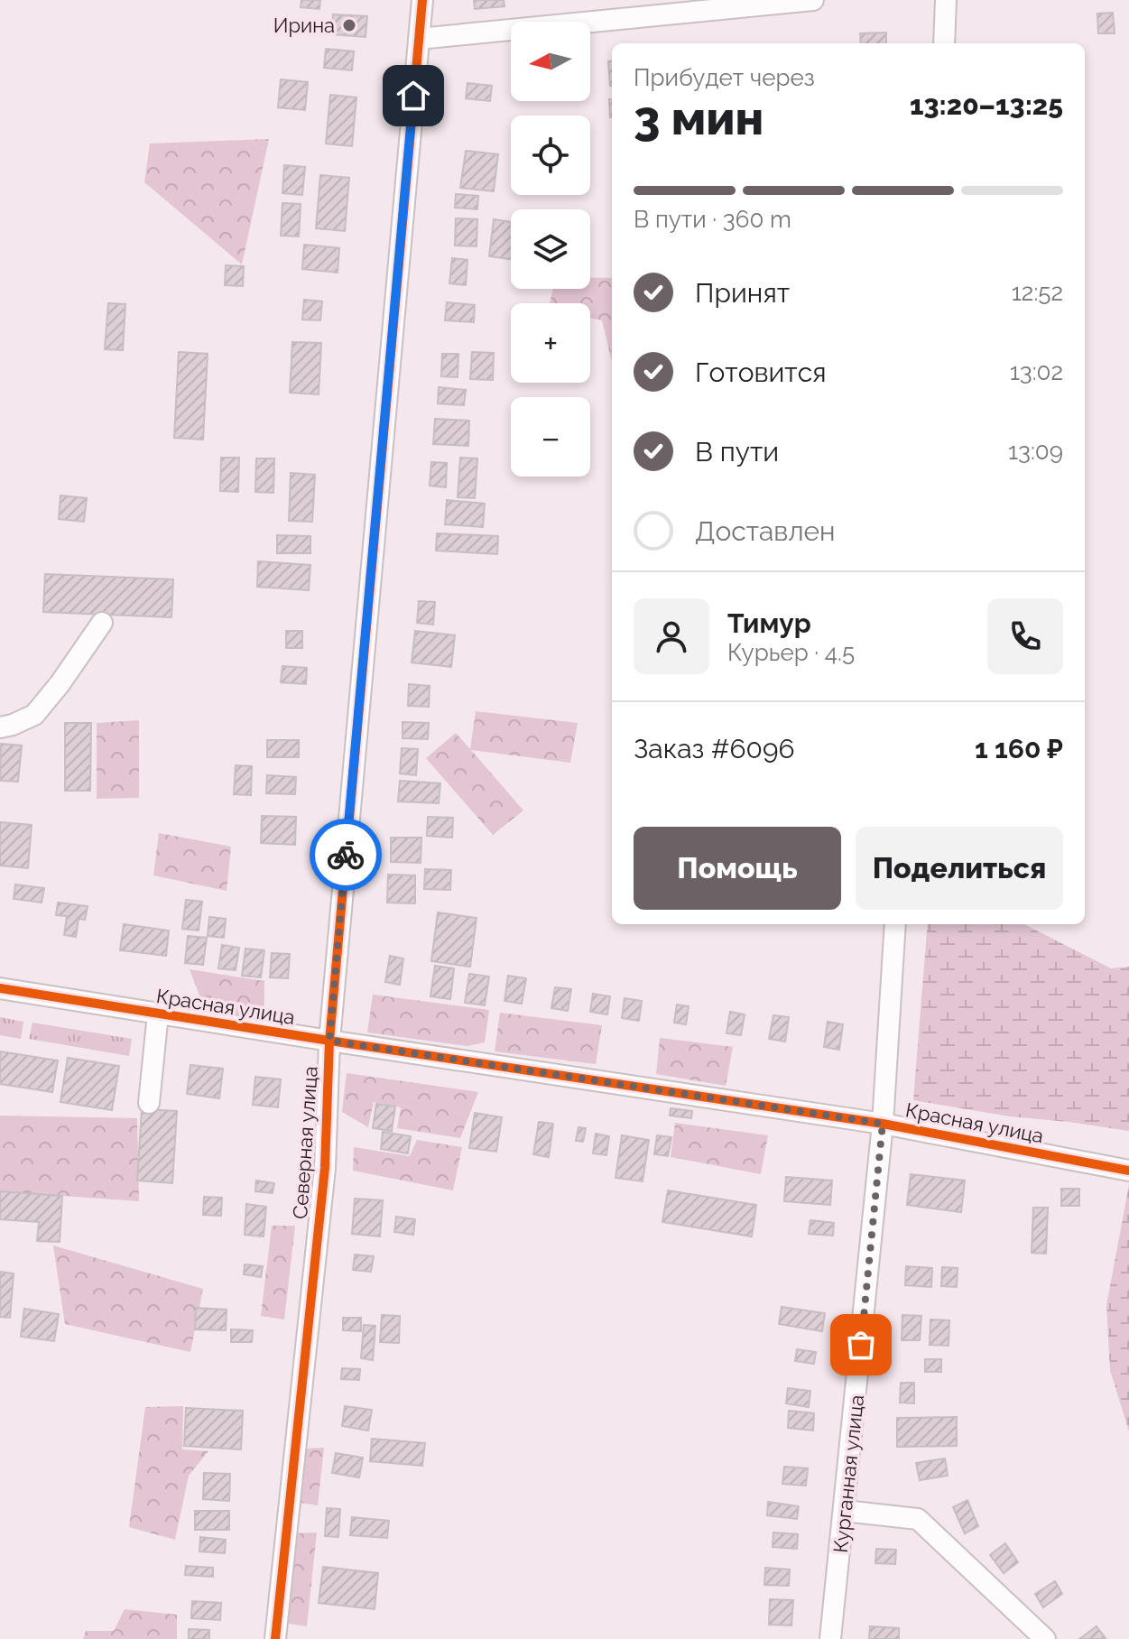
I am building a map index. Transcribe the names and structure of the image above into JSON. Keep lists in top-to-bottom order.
{
  "streets": {
    "street": ["Красная улица", "Северная улица", "Курганная улица"]
  },
  "crossings": [
    ["Красная улица", "Северная улица"],
    ["Красная улица", "Курганная улица"]
  ],
  "places": ["Ирина"],
  "north": "left",
  "page": {
    "map_buttons": ["+", "−"],
    "heading": ["3 мин", "Прибудет через", "13:20–13:25"],
    "panel": [
      "Тимур",
      "Курьер · 4.5",
      "Заказ #6096",
      "1 160 ₽"
    ],
    "bar": "В пути · 360 m",
    "list": [
      ["Принят", "12:52"],
      ["Готовится", "13:02"],
      ["В пути", "13:09"],
      "Доставлен"
    ],
    "buttons": ["Помощь", "Поделиться"]
  }
}
